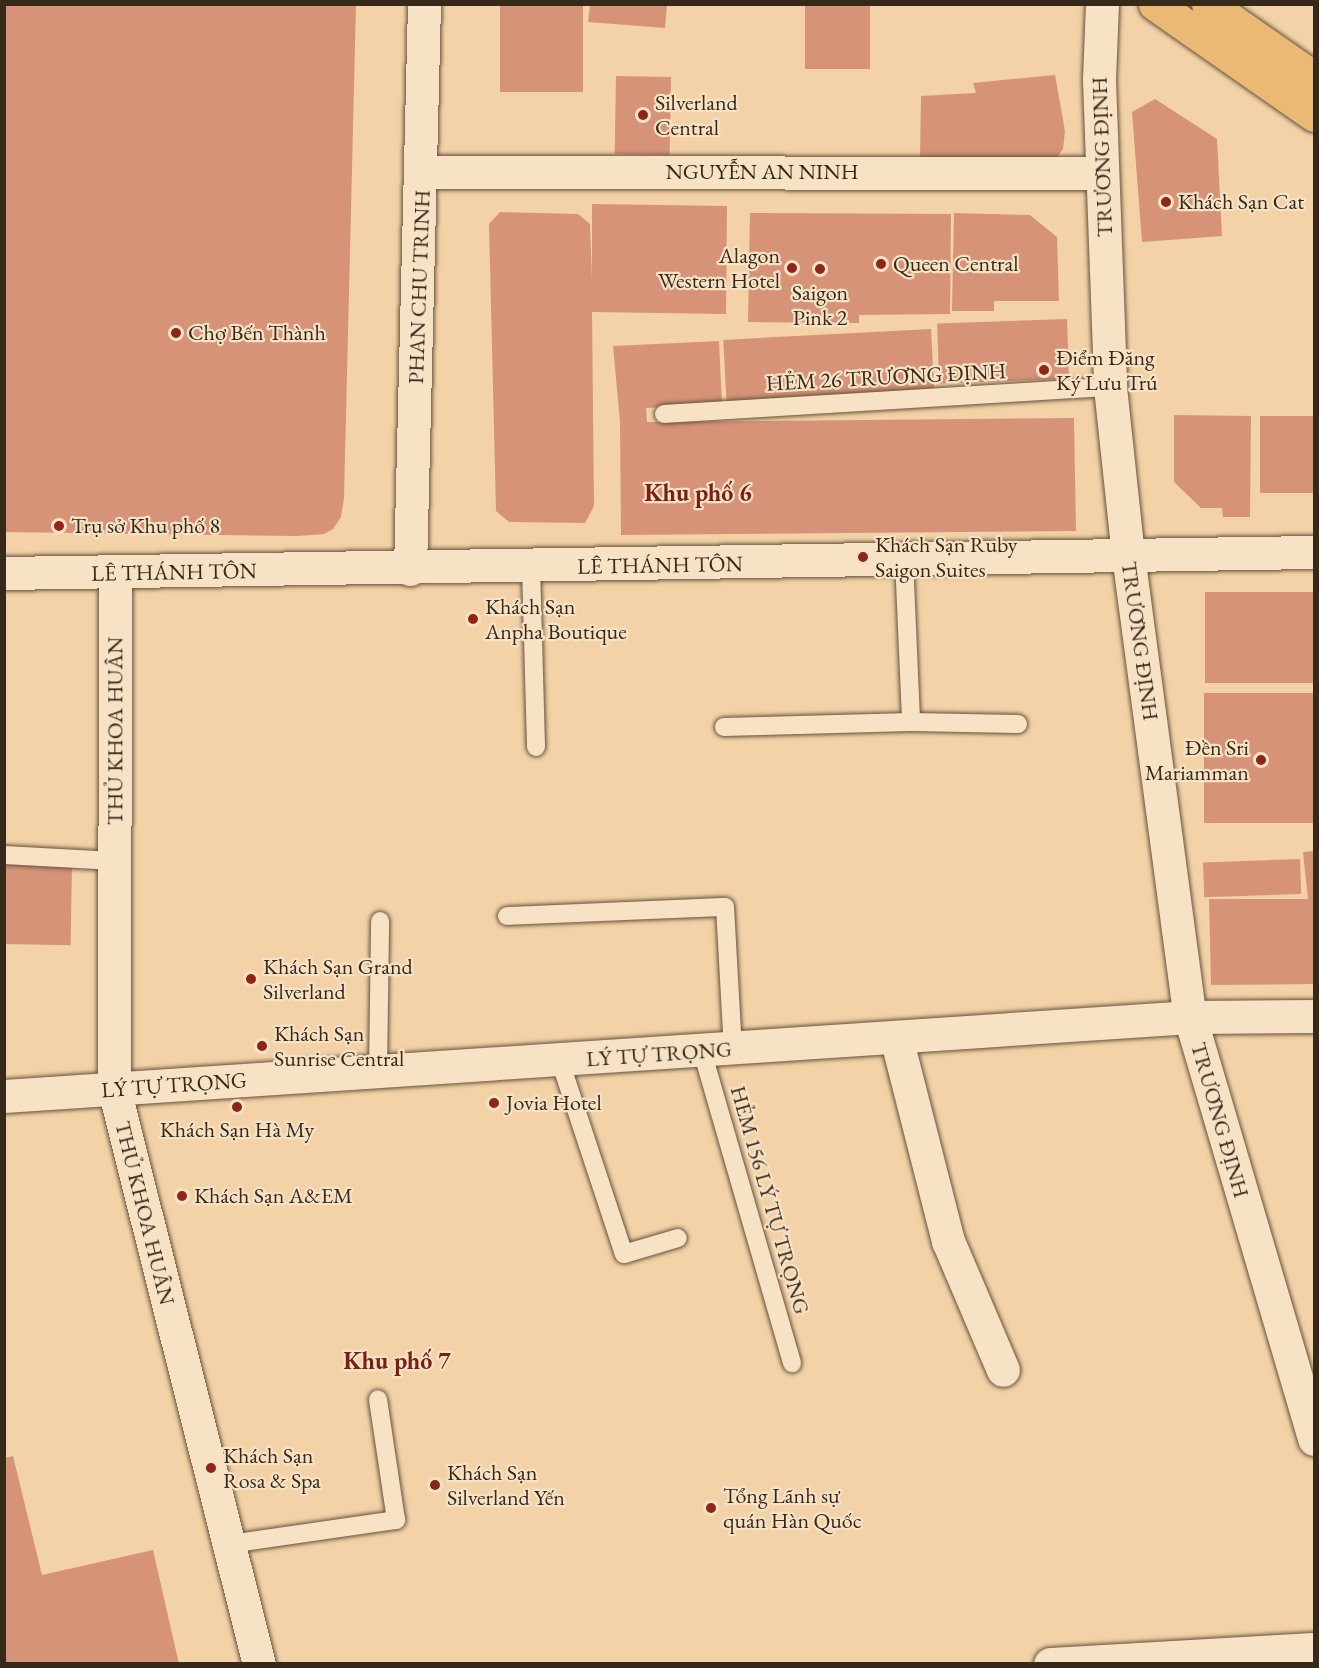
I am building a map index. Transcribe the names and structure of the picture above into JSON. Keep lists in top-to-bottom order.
{
  "streets": {
    "street": [
      "TRƯƠNG ĐỊNH",
      "NGUYỄN AN NINH",
      "PHAN CHU TRINH",
      "LÊ THÁNH TÔN",
      "THỦ KHOA HUÂN",
      "LÝ TỰ TRỌNG"
    ],
    "lane": ["HẺM 26 TRƯƠNG ÐỊNH", "HẺM 156 LÝ TỰ TRỌNG"]
  },
  "crossings": [
    ["TRƯƠNG ĐỊNH", "NGUYỄN AN NINH"],
    ["TRƯƠNG ĐỊNH", "HẺM 26 TRƯƠNG ÐỊNH"],
    ["TRƯƠNG ĐỊNH", "LÊ THÁNH TÔN"],
    ["TRƯƠNG ĐỊNH", "LÝ TỰ TRỌNG"],
    ["NGUYỄN AN NINH", "PHAN CHU TRINH"],
    ["PHAN CHU TRINH", "LÊ THÁNH TÔN"],
    ["LÊ THÁNH TÔN", "THỦ KHOA HUÂN"],
    ["THỦ KHOA HUÂN", "LÝ TỰ TRỌNG"],
    ["LÝ TỰ TRỌNG", "HẺM 156 LÝ TỰ TRỌNG"]
  ],
  "districts": ["Khu phố 6", "Khu phố 7"],
  "places": [
    "Silverland Central",
    "Khách Sạn Cat",
    "Queen Central",
    "Alagon Western Hotel",
    "Saigon Pink 2",
    "Chợ Bến Thành",
    "Điểm Đăng Ký Lưu Trú",
    "Trụ sở Khu phố 8",
    "Khách Sạn Ruby Saigon Suites",
    "Khách Sạn Anpha Boutique",
    "Đền Sri Mariamman",
    "Khách Sạn Grand Silverland",
    "Khách Sạn Sunrise Central",
    "Jovia Hotel",
    "Khách Sạn Hà My",
    "Khách Sạn A&EM",
    "Khách Sạn Rosa & Spa",
    "Khách Sạn Silverland Yến",
    "Tổng Lãnh sự quán Hàn Quốc"
  ]
}
